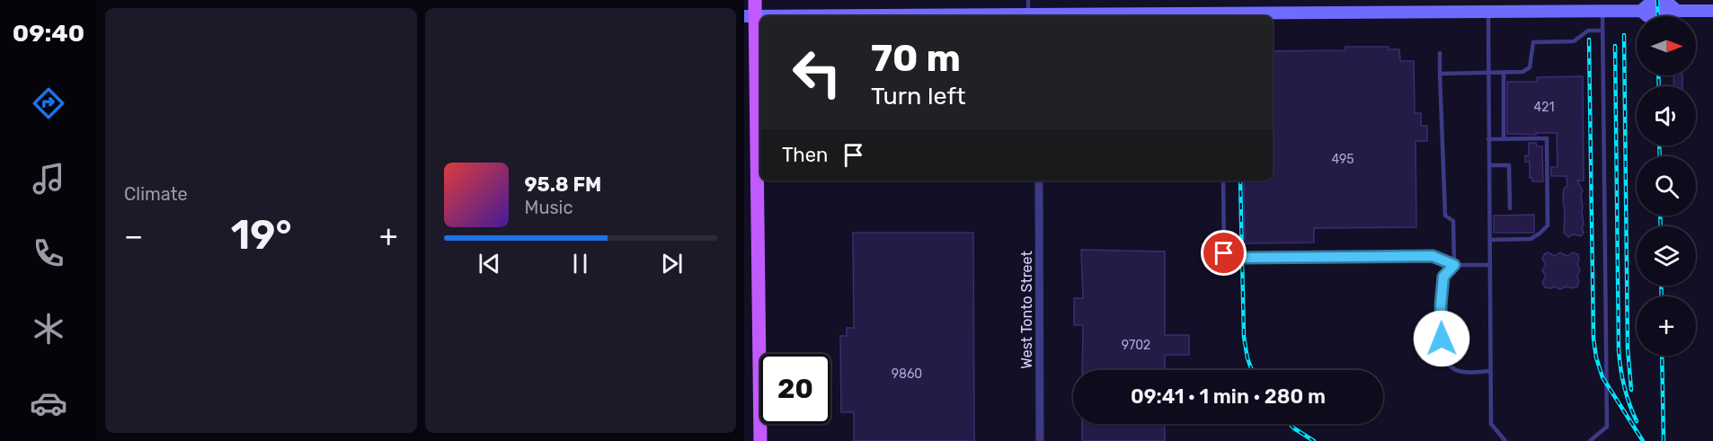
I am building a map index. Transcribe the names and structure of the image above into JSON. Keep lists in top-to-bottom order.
{
  "streets": {
    "street": ["West Tonto Street"]
  },
  "house_numbers": [
    "421",
    "495",
    "9702",
    "9860"
  ],
  "north": "right",
  "page": {
    "tabs": "09:40",
    "tile": "Climate",
    "map_buttons": "+",
    "turn": ["70 m", "Turn left"],
    "then": "Then",
    "song": ["95.8 FM", "Music"],
    "heat": ["−", "19°", "+"],
    "limit": "20",
    "trip": "09:41 · 1 min · 280 m"
  }
}
